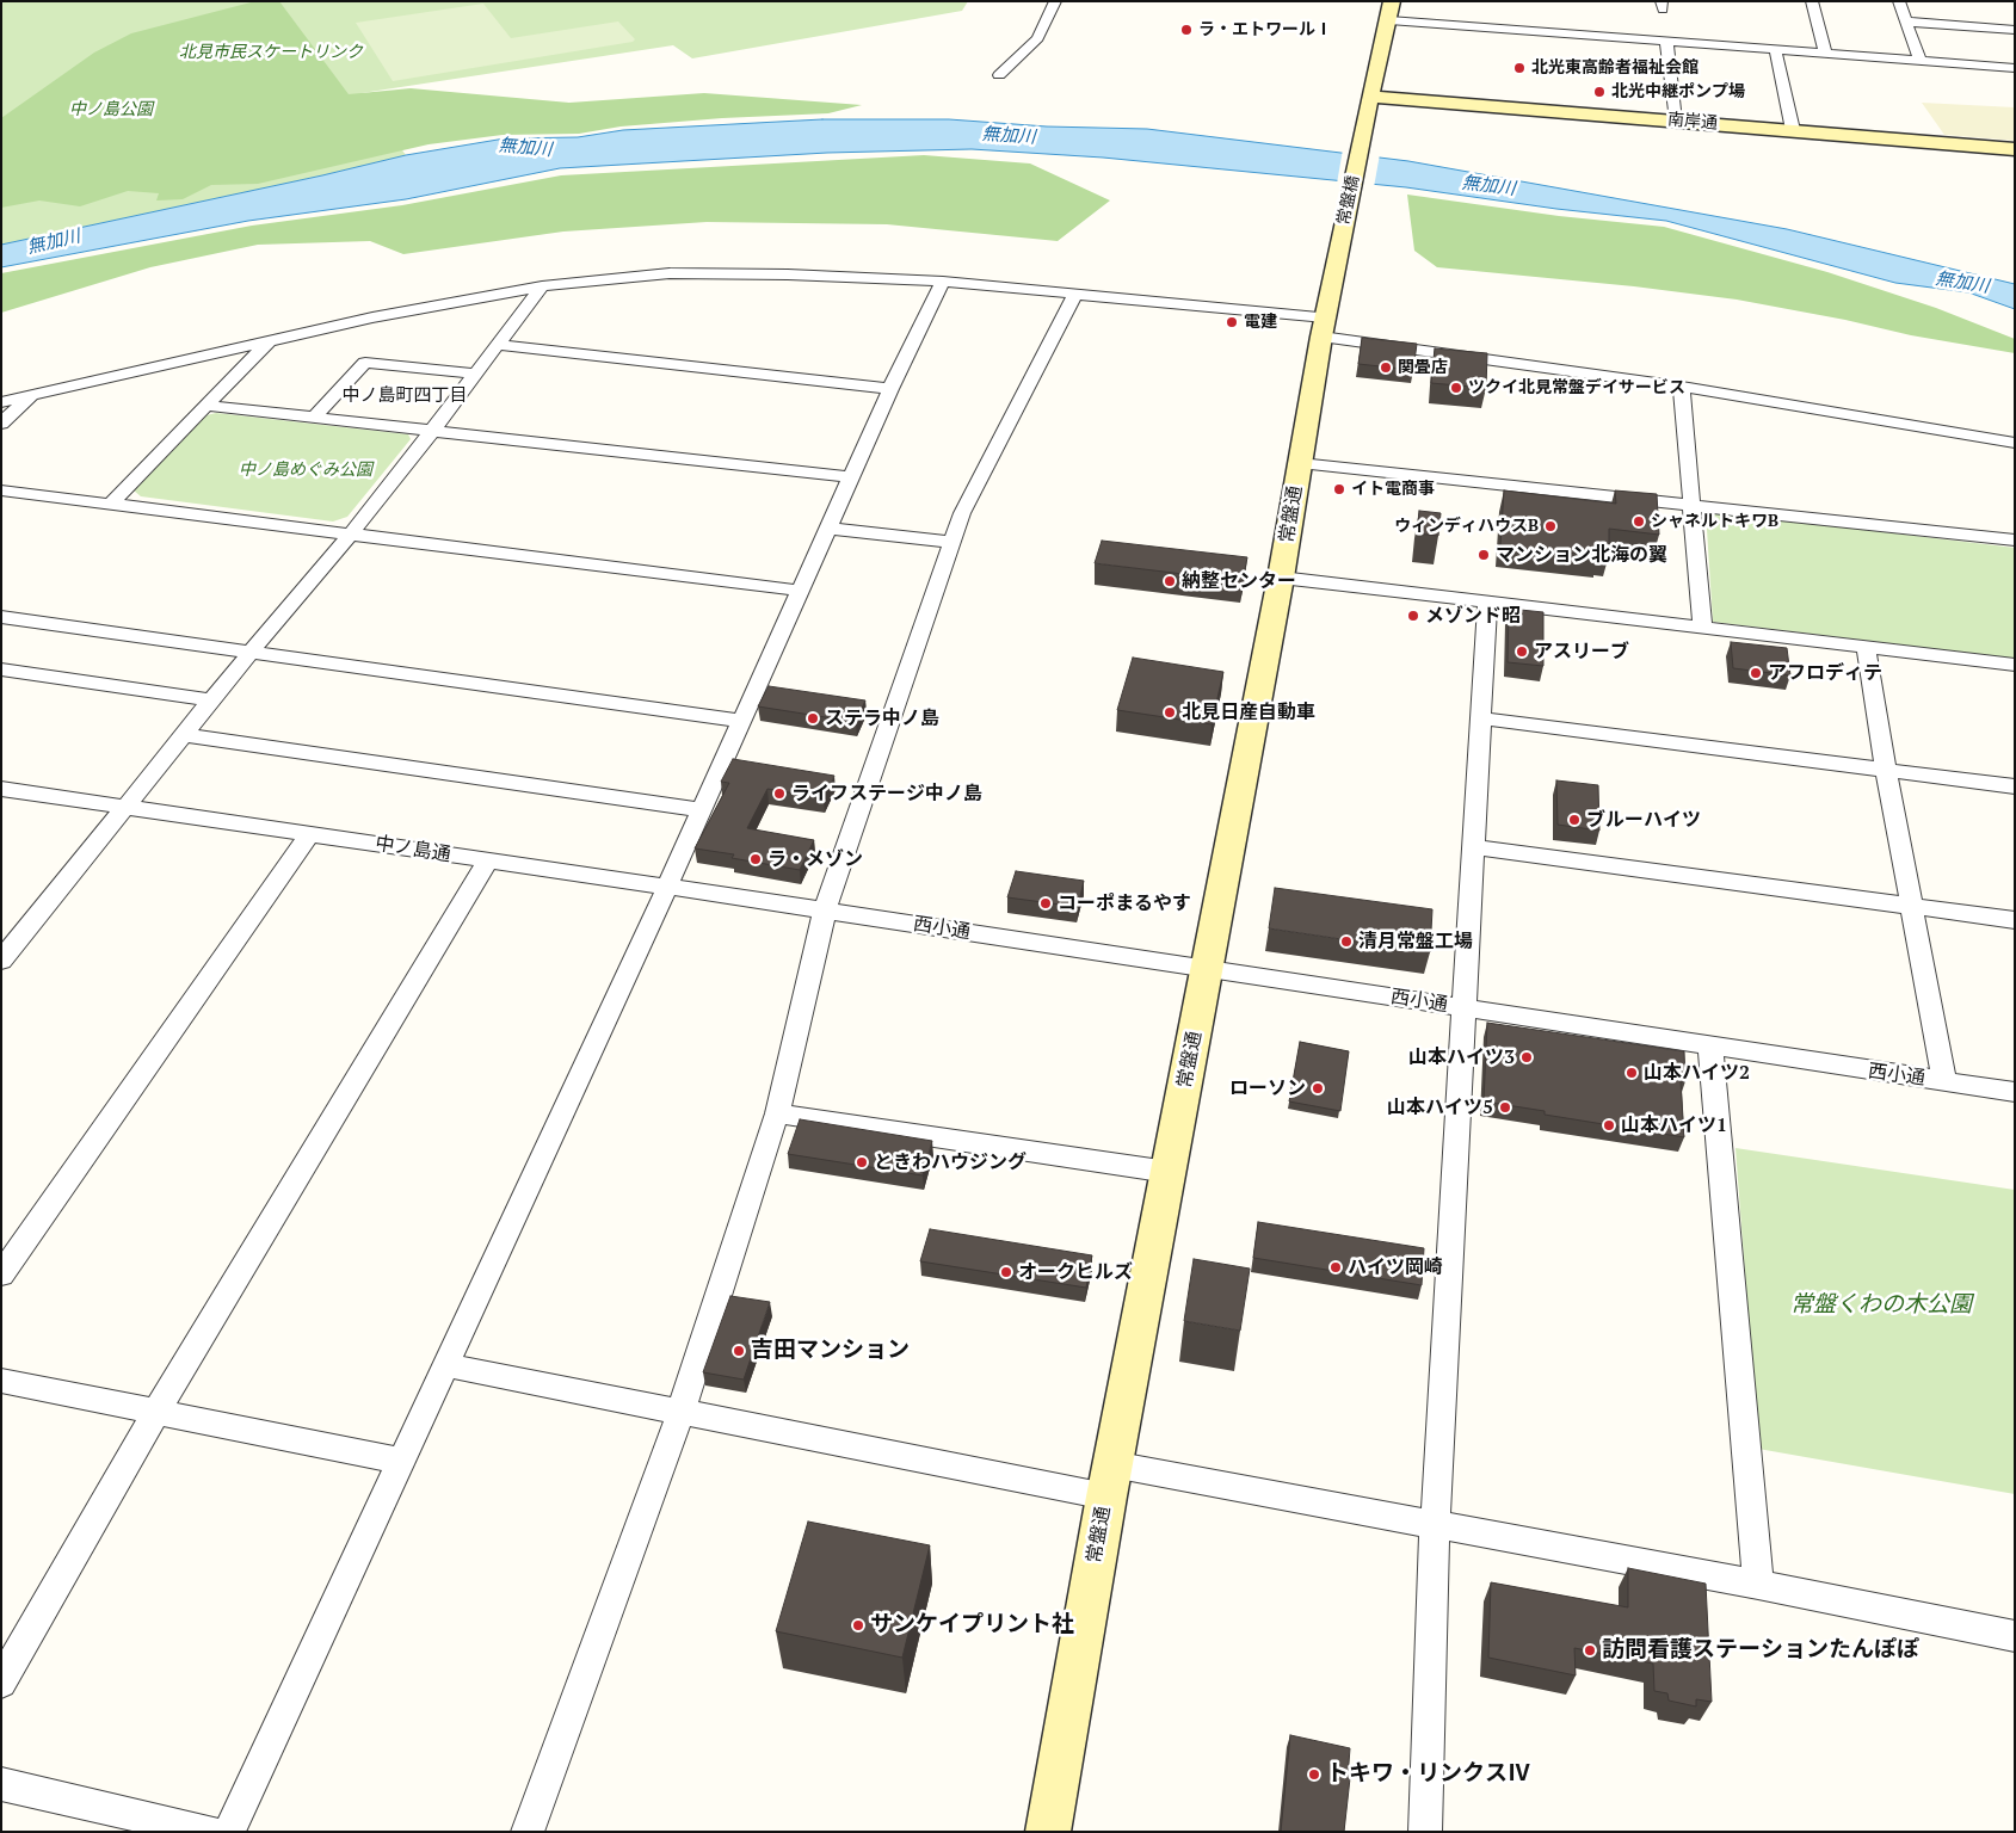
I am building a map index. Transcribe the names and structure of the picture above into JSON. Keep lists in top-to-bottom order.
{
  "streets": {
    "main road": ["南岸通", "常盤橋", "常盤通"],
    "street": ["中ノ島通", "西小通"]
  },
  "crossings": [
    ["南岸通", "常盤橋"],
    ["常盤橋", "常盤通"],
    ["常盤通", "西小通"],
    ["中ノ島通", "西小通"]
  ],
  "districts": ["中ノ島町四丁目"],
  "water": ["無加川"],
  "parks": [
    "北見市民スケートリンク",
    "中ノ島公園",
    "中ノ島めぐみ公園",
    "常盤くわの木公園"
  ],
  "places": [
    "ラ・エトワールⅠ",
    "北光東高齢者福祉会館",
    "北光中継ポンプ場",
    "電建",
    "関畳店",
    "ツクイ北見常盤デイサービス",
    "イト電商事",
    "シャネルトキワB",
    "ウィンディハウスB",
    "マンション北海の翼",
    "納整センター",
    "メゾンド昭",
    "アスリーブ",
    "アフロディテ",
    "北見日産自動車",
    "ステラ中ノ島",
    "ライフステージ中ノ島",
    "ブルーハイツ",
    "ラ・メゾン",
    "コーポまるやす",
    "清月常盤工場",
    "山本ハイツ3",
    "山本ハイツ2",
    "ローソン",
    "山本ハイツ5",
    "山本ハイツ1",
    "ときわハウジング",
    "ハイツ岡崎",
    "オークヒルズ",
    "吉田マンション",
    "サンケイプリント社",
    "訪問看護ステーションたんぽぽ",
    "トキワ・リンクスⅣ"
  ]
}
